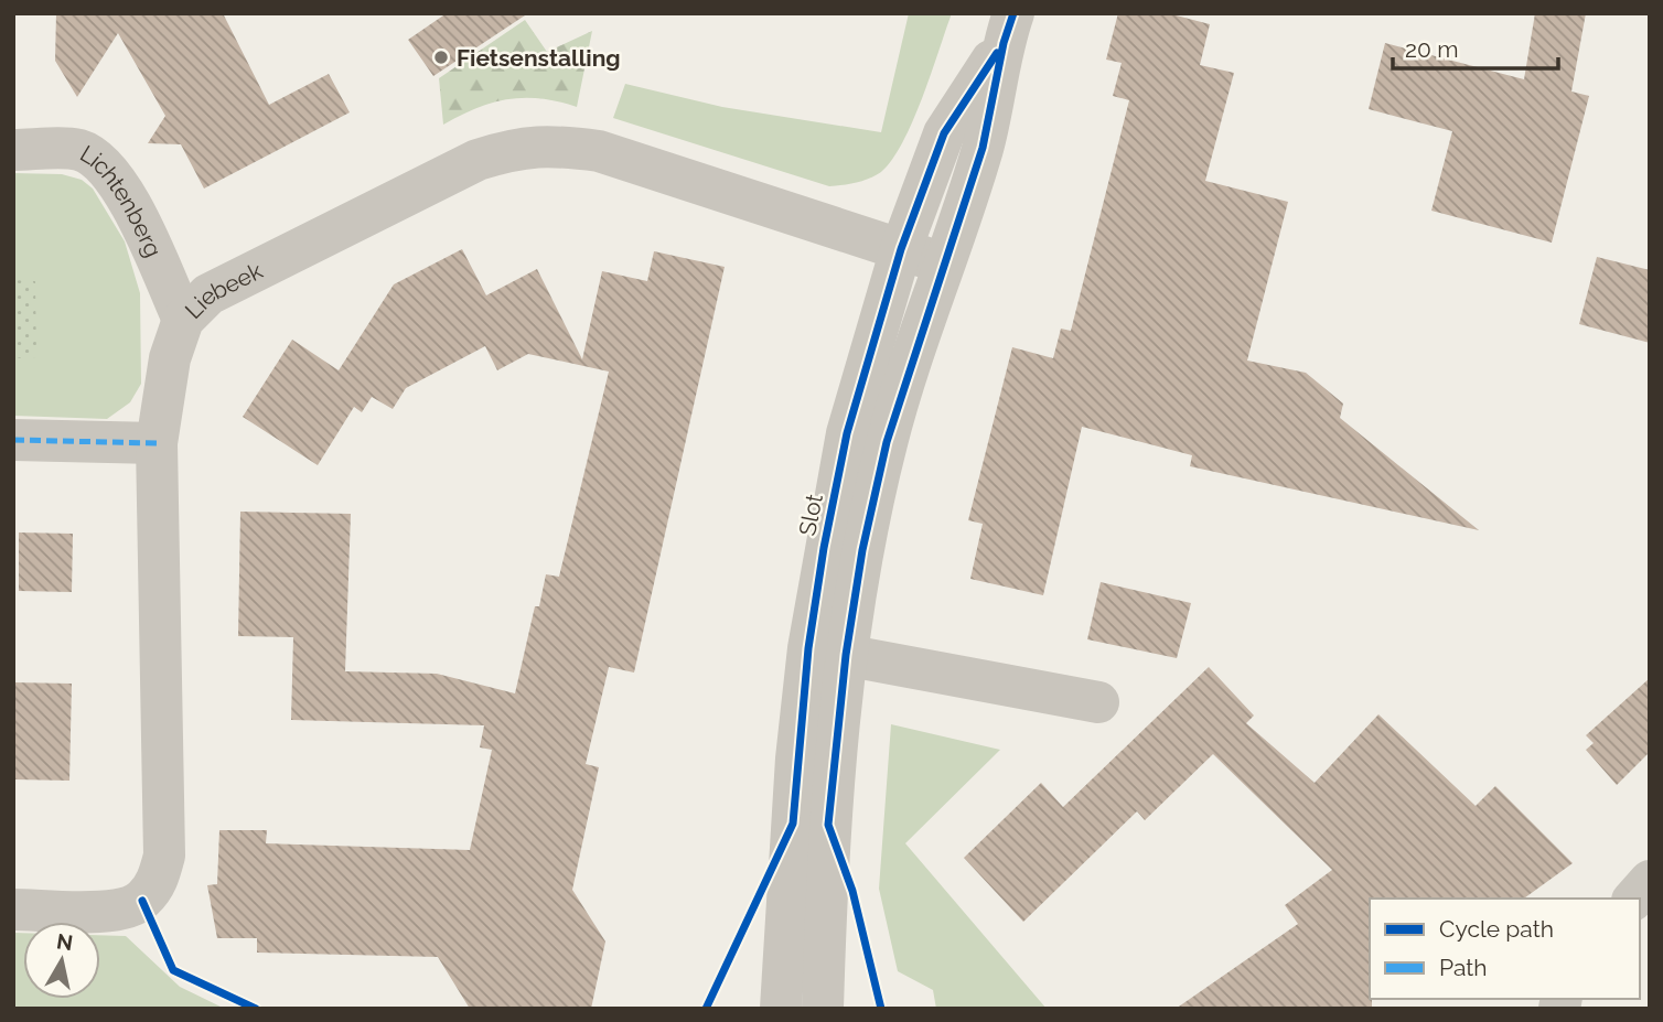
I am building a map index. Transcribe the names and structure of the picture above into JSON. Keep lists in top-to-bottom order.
{
  "streets": {
    "street": ["Lichtenberg", "Liebeek", "Slot"]
  },
  "crossings": [
    ["Lichtenberg", "Liebeek"],
    ["Liebeek", "Slot"]
  ],
  "places": ["Fietsenstalling"],
  "legend": ["Cycle path", "Path"],
  "scale_bar": "20 m",
  "north": "top"
}
